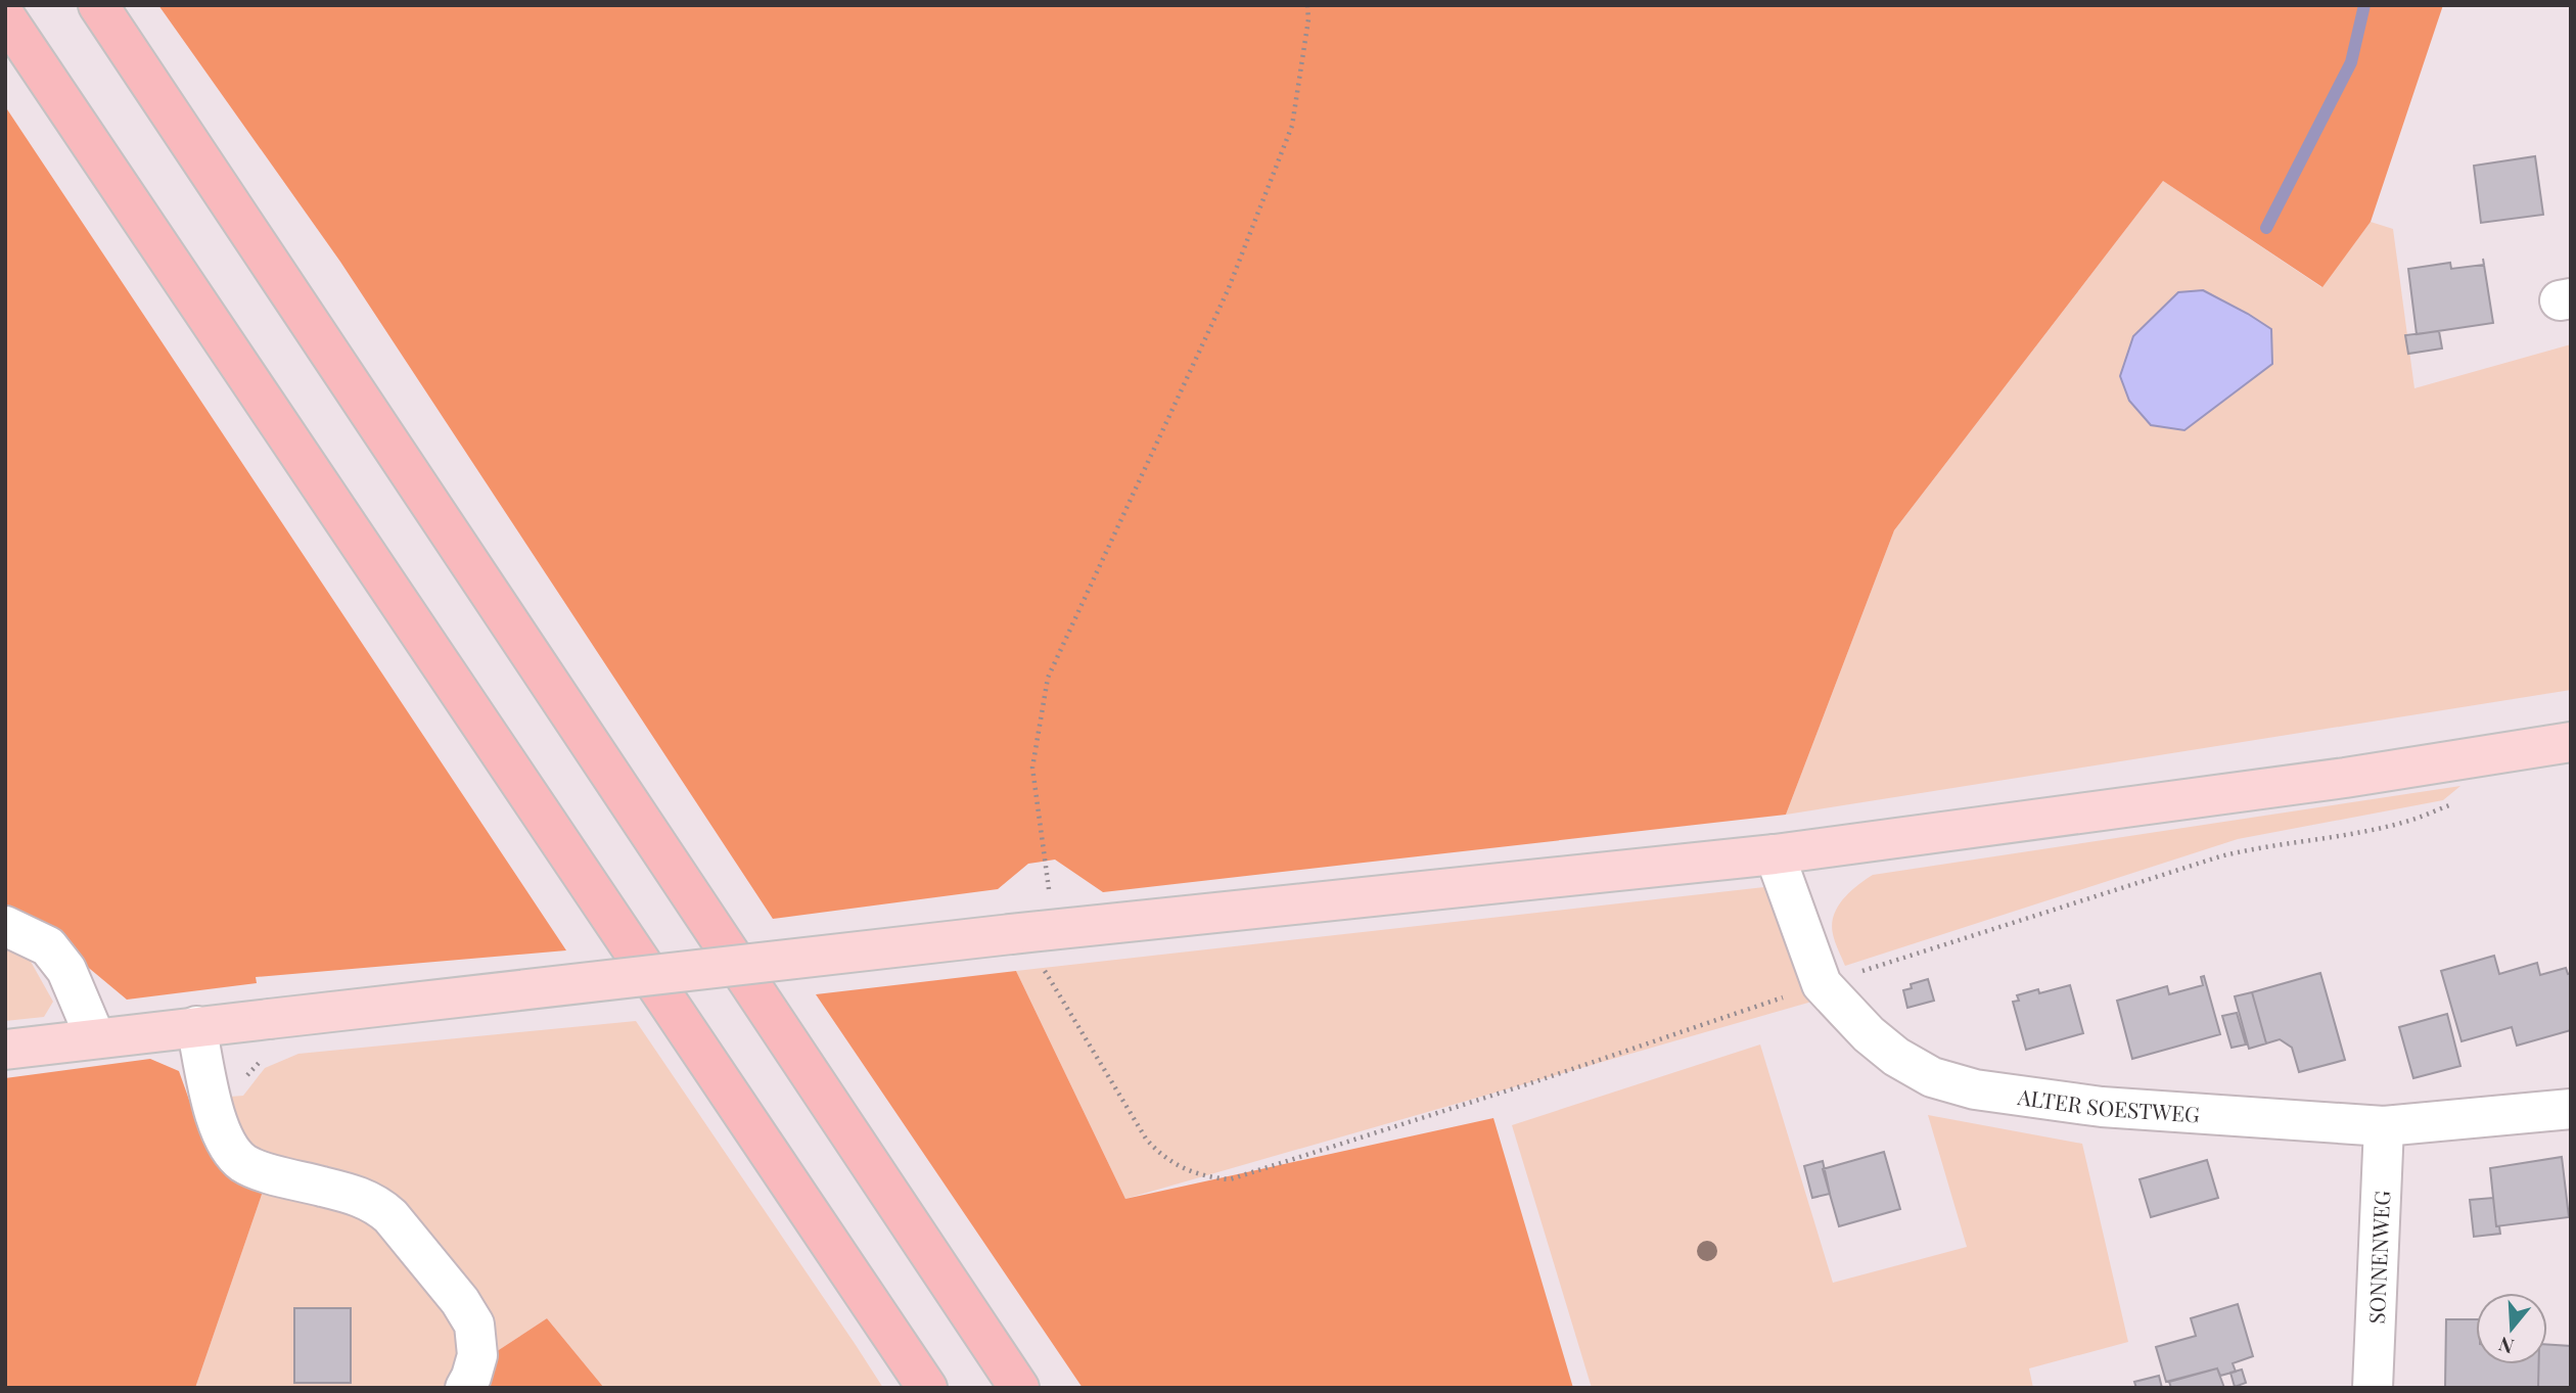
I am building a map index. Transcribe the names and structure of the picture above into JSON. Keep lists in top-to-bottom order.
{
  "streets": {
    "street": ["ALTER SOESTWEG", "SONNENWEG"]
  },
  "crossings": [
    ["ALTER SOESTWEG", "SONNENWEG"]
  ],
  "north": "bottom"
}
